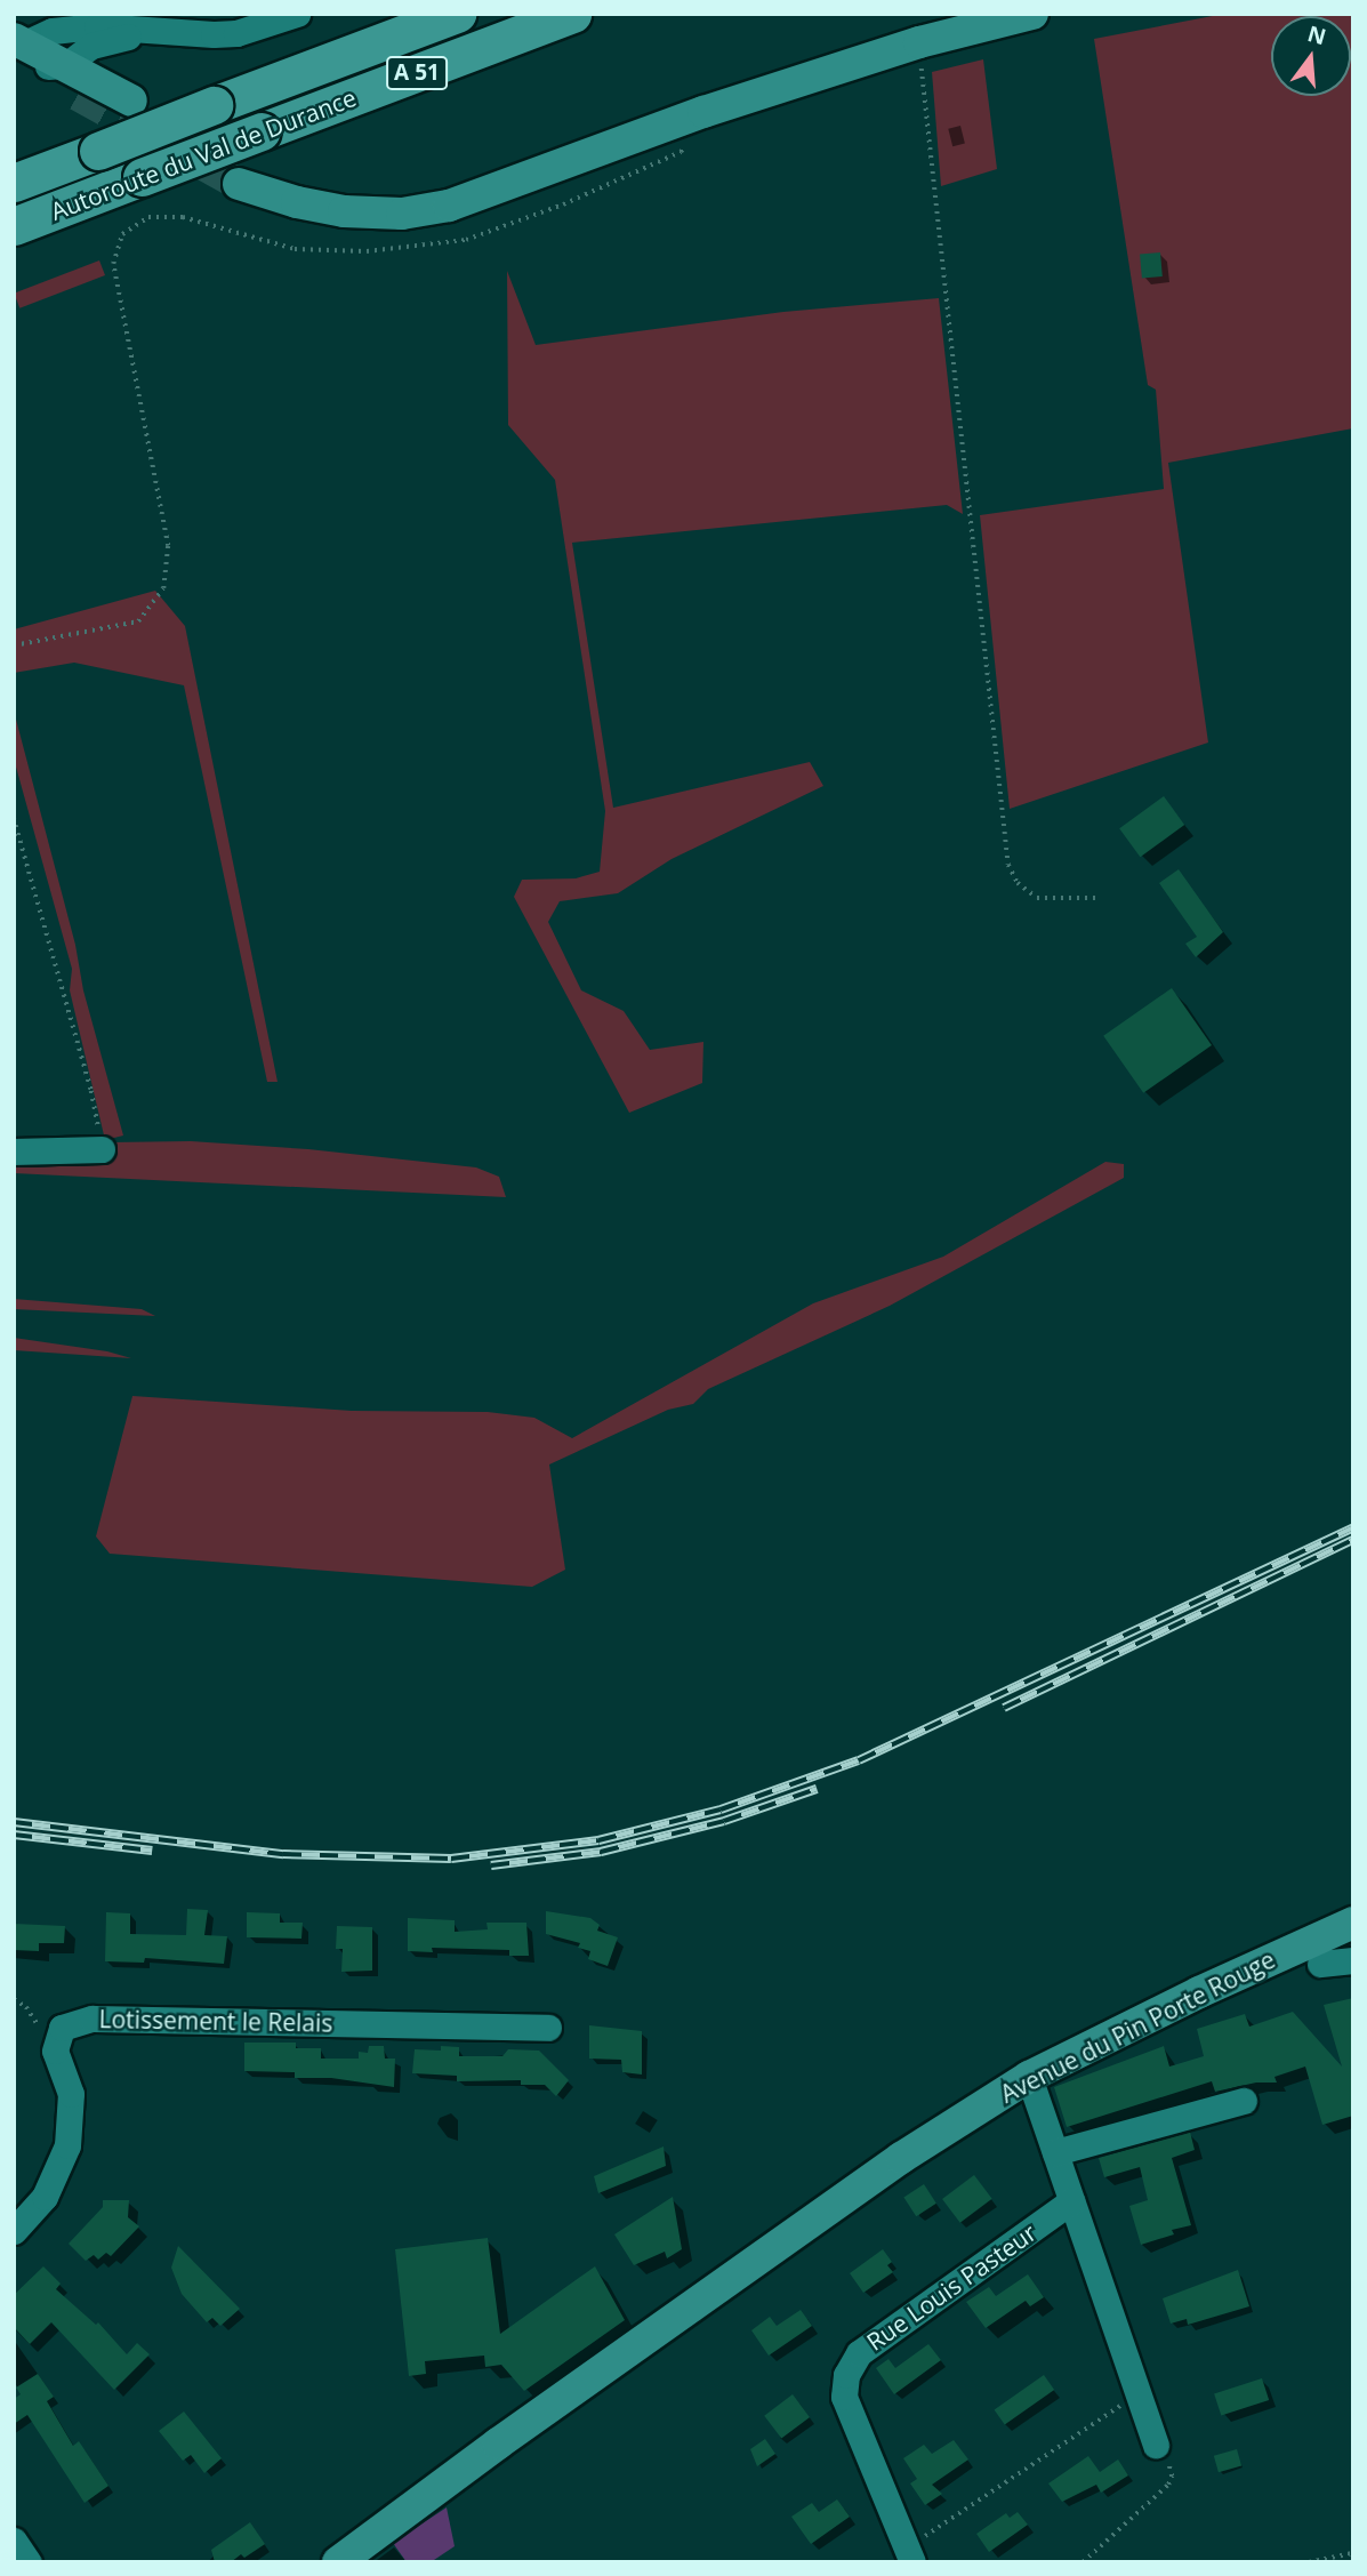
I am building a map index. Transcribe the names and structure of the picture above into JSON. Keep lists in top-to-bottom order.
{
  "streets": {
    "highway": ["A 51", "Autoroute du Val de Durance"],
    "main road": ["Avenue du Pin Porte Rouge"],
    "street": ["Lotissement le Relais", "Rue Louis Pasteur"]
  },
  "north": "top"
}
